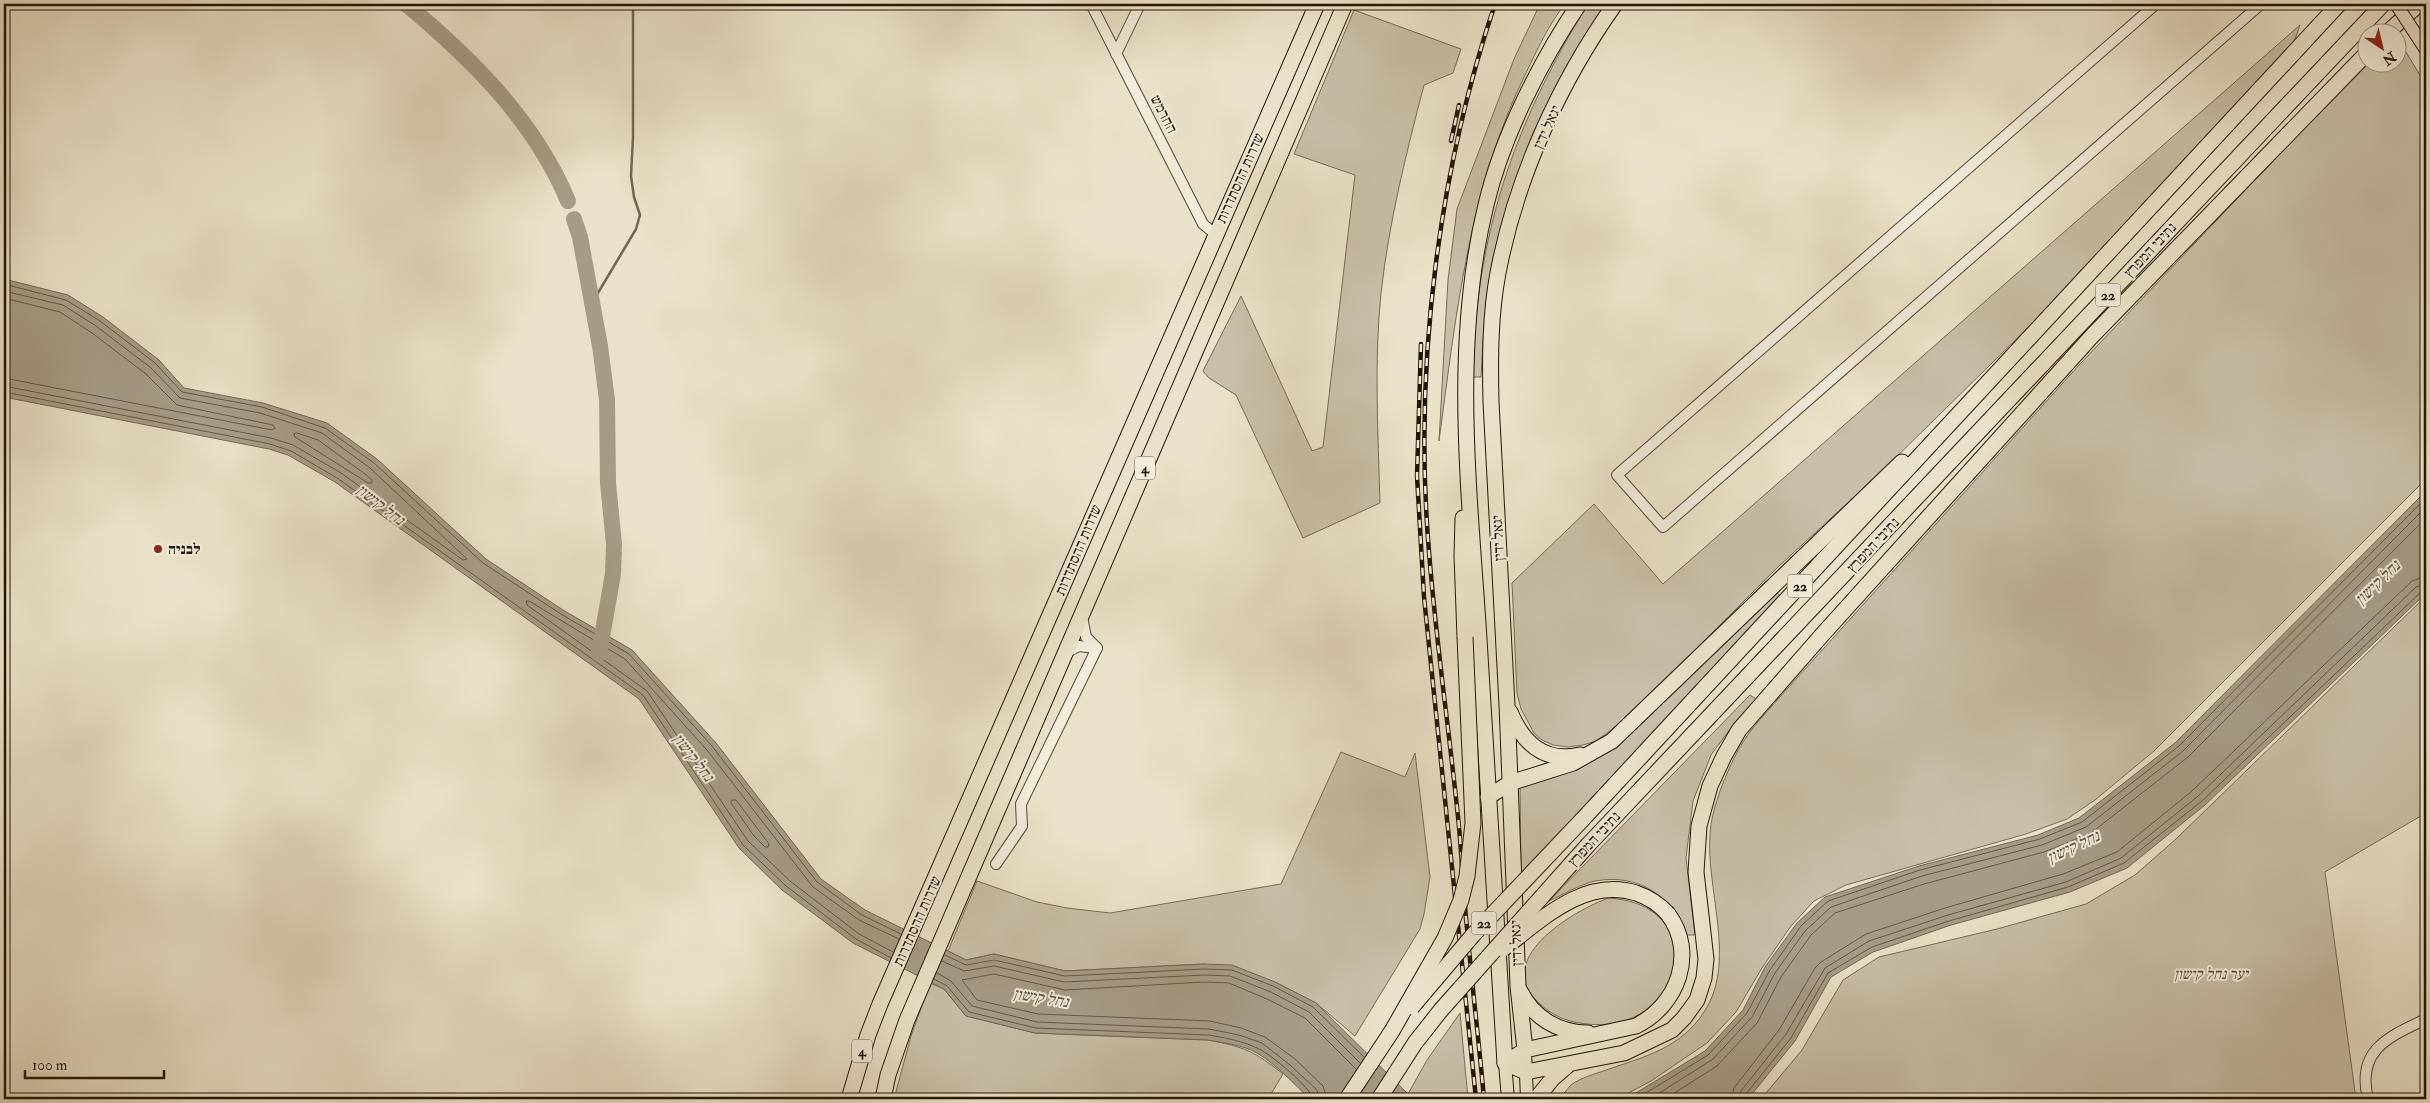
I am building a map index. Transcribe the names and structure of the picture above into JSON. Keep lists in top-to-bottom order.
{
  "streets": {
    "highway": [
      "יגאל ידין",
      "שדרות ההסתדרות",
      "נתיבי המפרץ",
      "22",
      "4"
    ],
    "street": ["החרמש"]
  },
  "crossings": [
    ["החרמש", "שדרות ההסתדרות"]
  ],
  "water": ["נחל קישון"],
  "parks": ["יער נחל קישון"],
  "places": ["לבניה"],
  "scale_bar": "100 m",
  "north": "bottom right"
}
